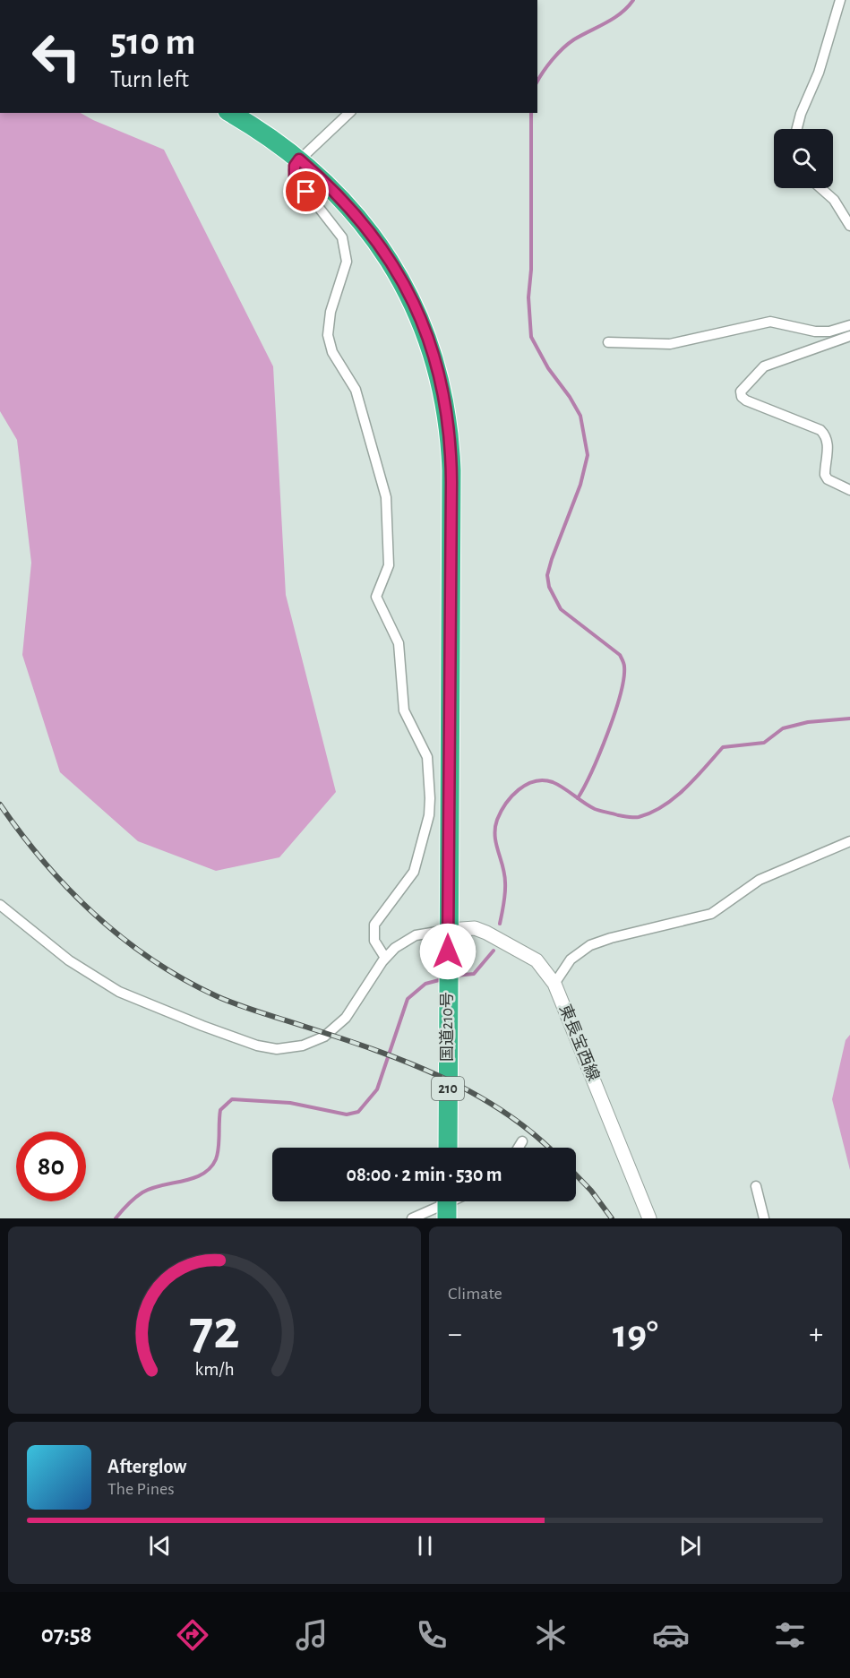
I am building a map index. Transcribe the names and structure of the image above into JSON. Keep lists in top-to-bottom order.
{
  "streets": {
    "highway": ["国道210号", "210"],
    "main road": ["東長宝西線"]
  },
  "crossings": [
    ["国道210号", "東長宝西線"]
  ],
  "page": {
    "turn": ["510 m", "Turn left"],
    "limit": "80",
    "trip": "08:00 · 2 min · 530 m",
    "tile": "Climate",
    "heat": ["−", "19°", "+"],
    "song": ["Afterglow", "The Pines"],
    "tabs": "07:58",
    "gauge": ["72", "km/h"]
  }
}
